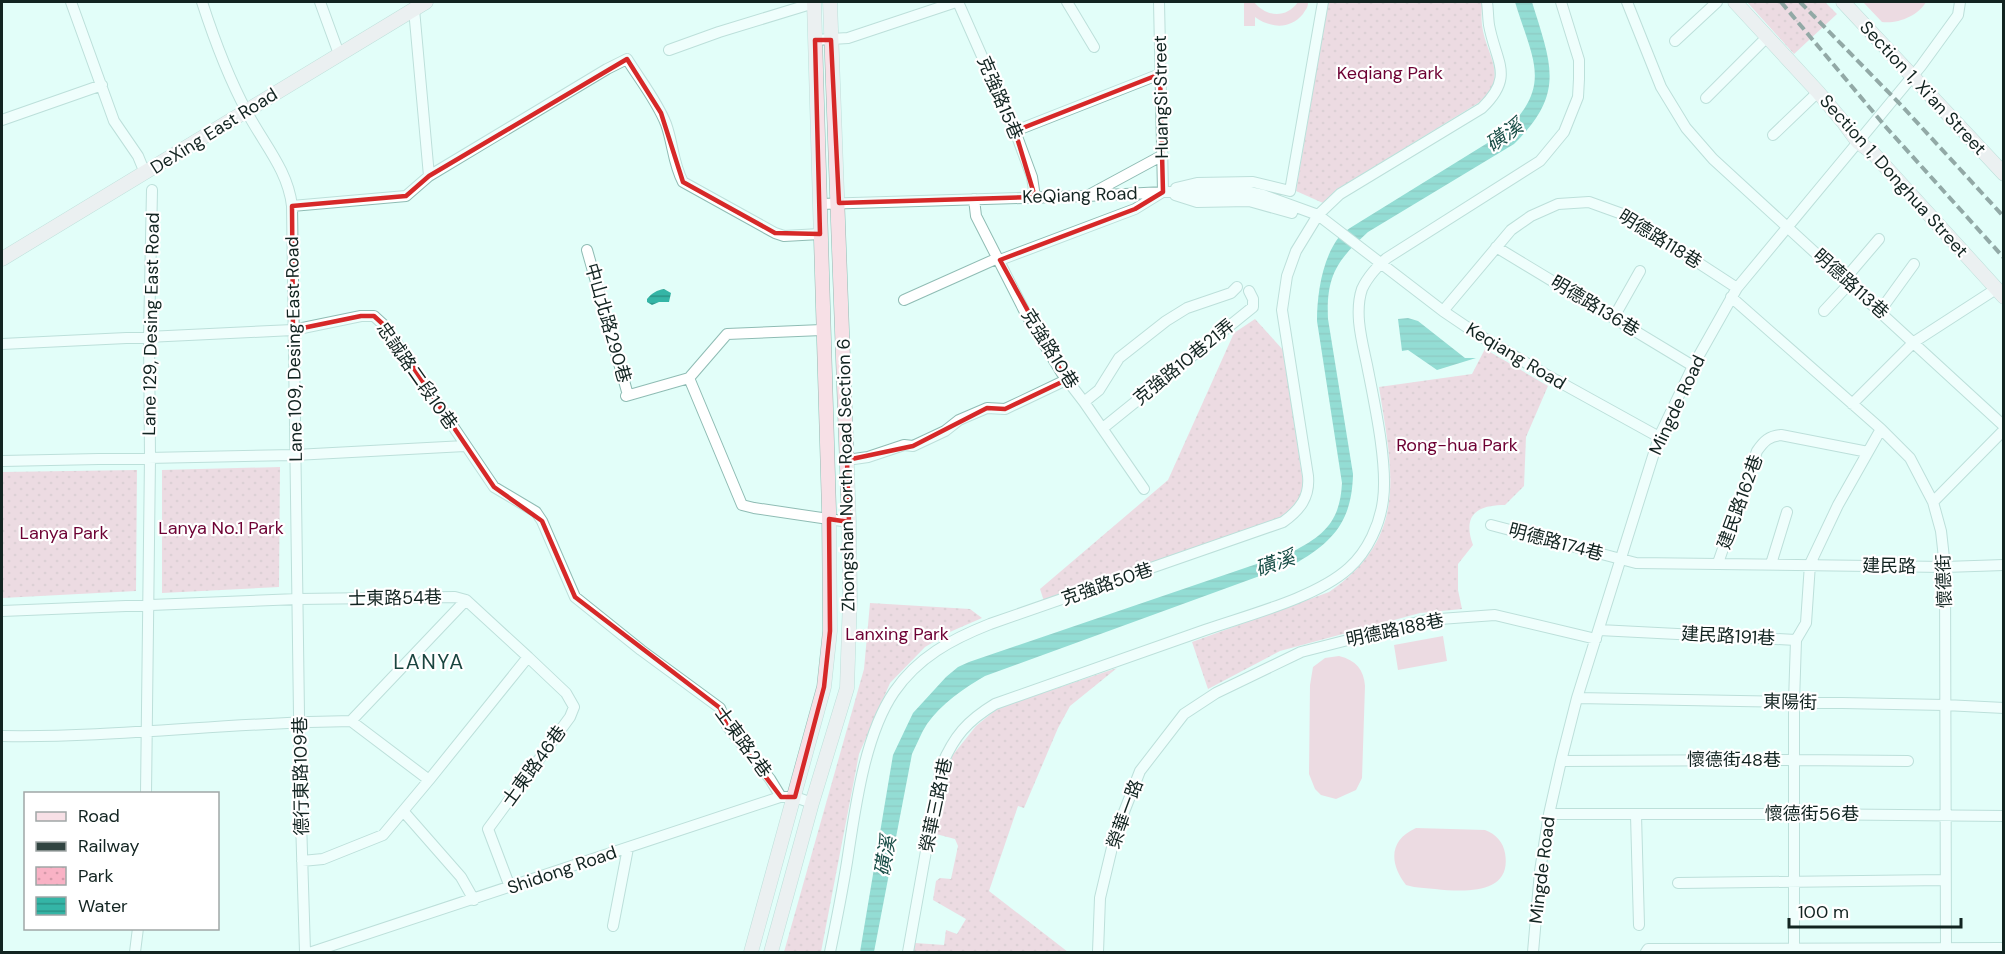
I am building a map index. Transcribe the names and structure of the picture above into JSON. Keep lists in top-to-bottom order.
{
  "streets": {
    "main road": [
      "Section 1, Xi'an Street",
      "DeXing East Road",
      "Section 1, Donghua Street",
      "Zhongshan North Road Section 6"
    ],
    "street": [
      "HuangSi Street",
      "克強路15巷",
      "KeQiang Road",
      "明德路118巷",
      "明德路113巷",
      "明德路136巷",
      "中山北路290巷",
      "Lane 129, Desing East Road",
      "Lane 109, Desing East Road",
      "克強路10巷",
      "Keqiang Road",
      "克強路10巷21弄",
      "忠誠路二段10巷",
      "Mingde Road",
      "建民路162巷",
      "明德路174巷",
      "建民路",
      "懷德街",
      "克強路50巷",
      "士東路54巷",
      "明德路188巷",
      "建民路191巷",
      "東陽街",
      "士東路2巷",
      "懷德街48巷",
      "士東路46巷",
      "德行東路109巷",
      "榮華三路1巷",
      "榮華一路",
      "懷德街56巷",
      "Shidong Road"
    ]
  },
  "crossings": [
    ["Section 1, Xi'an Street", "Mingde Road"],
    ["HuangSi Street", "KeQiang Road"],
    ["克強路15巷", "KeQiang Road"],
    ["DeXing East Road", "Lane 109, Desing East Road"],
    ["Section 1, Donghua Street", "Mingde Road"],
    ["KeQiang Road", "克強路10巷"],
    ["KeQiang Road", "Keqiang Road"],
    ["KeQiang Road", "Zhongshan North Road Section 6"],
    ["KeQiang Road", "克強路50巷"],
    ["KeQiang Road", "榮華三路1巷"],
    ["明德路118巷", "明德路136巷"],
    ["明德路118巷", "Keqiang Road"],
    ["明德路118巷", "Mingde Road"],
    ["明德路118巷", "懷德街"],
    ["明德路113巷", "Mingde Road"],
    ["明德路136巷", "Mingde Road"],
    ["Lane 129, Desing East Road", "士東路54巷"],
    ["Lane 109, Desing East Road", "忠誠路二段10巷"],
    ["Lane 109, Desing East Road", "士東路54巷"],
    ["Lane 109, Desing East Road", "德行東路109巷"],
    ["克強路10巷", "克強路10巷21弄"],
    ["Keqiang Road", "Mingde Road"],
    ["Keqiang Road", "榮華三路1巷"],
    ["忠誠路二段10巷", "士東路2巷"],
    ["Mingde Road", "明德路174巷"],
    ["Mingde Road", "建民路"],
    ["Mingde Road", "懷德街"],
    ["Mingde Road", "明德路188巷"],
    ["Mingde Road", "建民路191巷"],
    ["Mingde Road", "東陽街"],
    ["Mingde Road", "懷德街48巷"],
    ["Mingde Road", "懷德街56巷"],
    ["Zhongshan North Road Section 6", "Shidong Road"],
    ["建民路162巷", "建民路"],
    ["明德路174巷", "建民路"],
    ["建民路", "懷德街"],
    ["懷德街", "東陽街"],
    ["懷德街", "懷德街56巷"],
    ["士東路54巷", "士東路46巷"],
    ["士東路54巷", "德行東路109巷"],
    ["明德路188巷", "建民路191巷"],
    ["明德路188巷", "榮華一路"],
    ["建民路191巷", "東陽街"],
    ["建民路191巷", "懷德街48巷"],
    ["建民路191巷", "懷德街56巷"],
    ["士東路2巷", "Shidong Road"],
    ["士東路46巷", "Shidong Road"]
  ],
  "districts": ["LANYA"],
  "water": ["磺溪"],
  "parks": [
    "Keqiang Park",
    "Rong-hua Park",
    "Lanya No.1 Park",
    "Lanya Park",
    "Lanxing Park"
  ],
  "legend": [
    "Road",
    "Railway",
    "Park",
    "Water"
  ],
  "scale_bar": "100 m"
}
